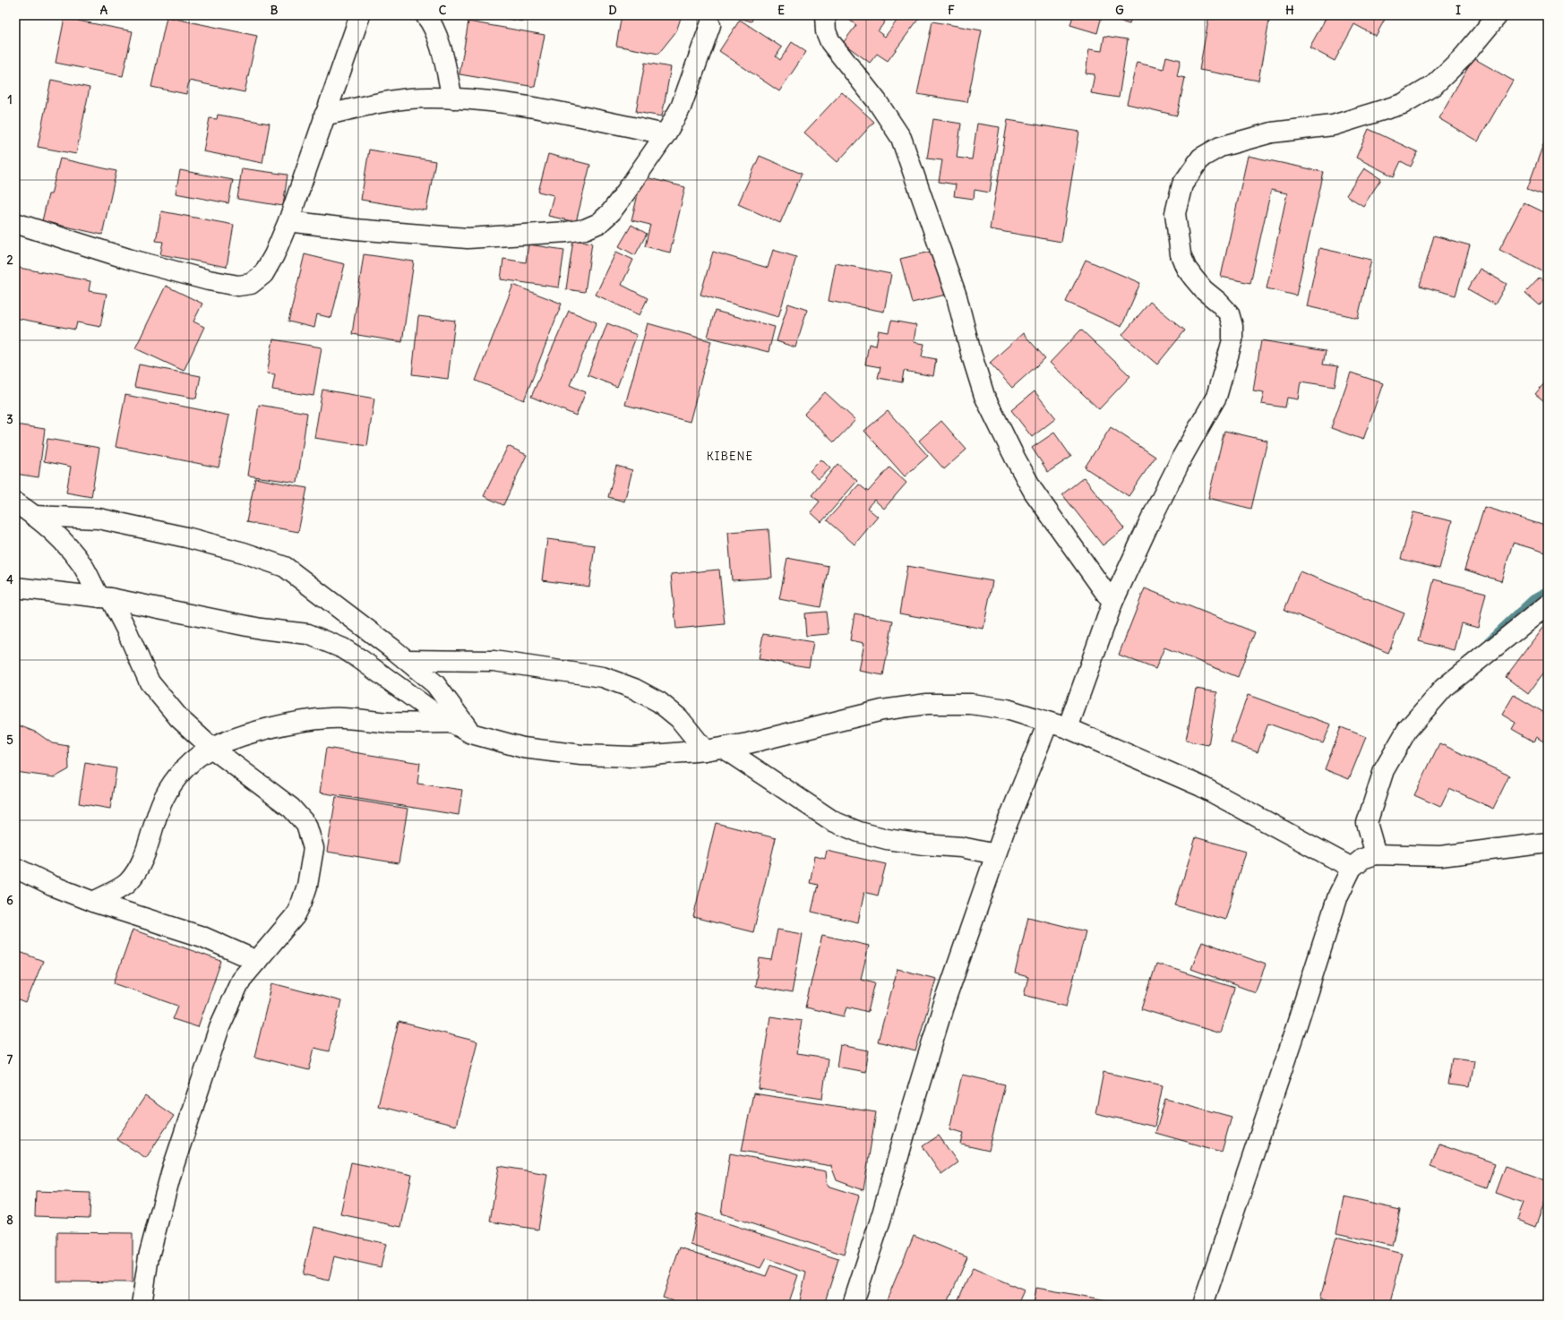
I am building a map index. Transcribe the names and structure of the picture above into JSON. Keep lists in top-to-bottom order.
{
  "districts": ["KIBENE"],
  "grid": {
    "columns": [
      "A",
      "B",
      "C",
      "D",
      "E",
      "F",
      "G",
      "H",
      "I"
    ],
    "rows": [
      "1",
      "2",
      "3",
      "4",
      "5",
      "6",
      "7",
      "8"
    ]
  }
}
